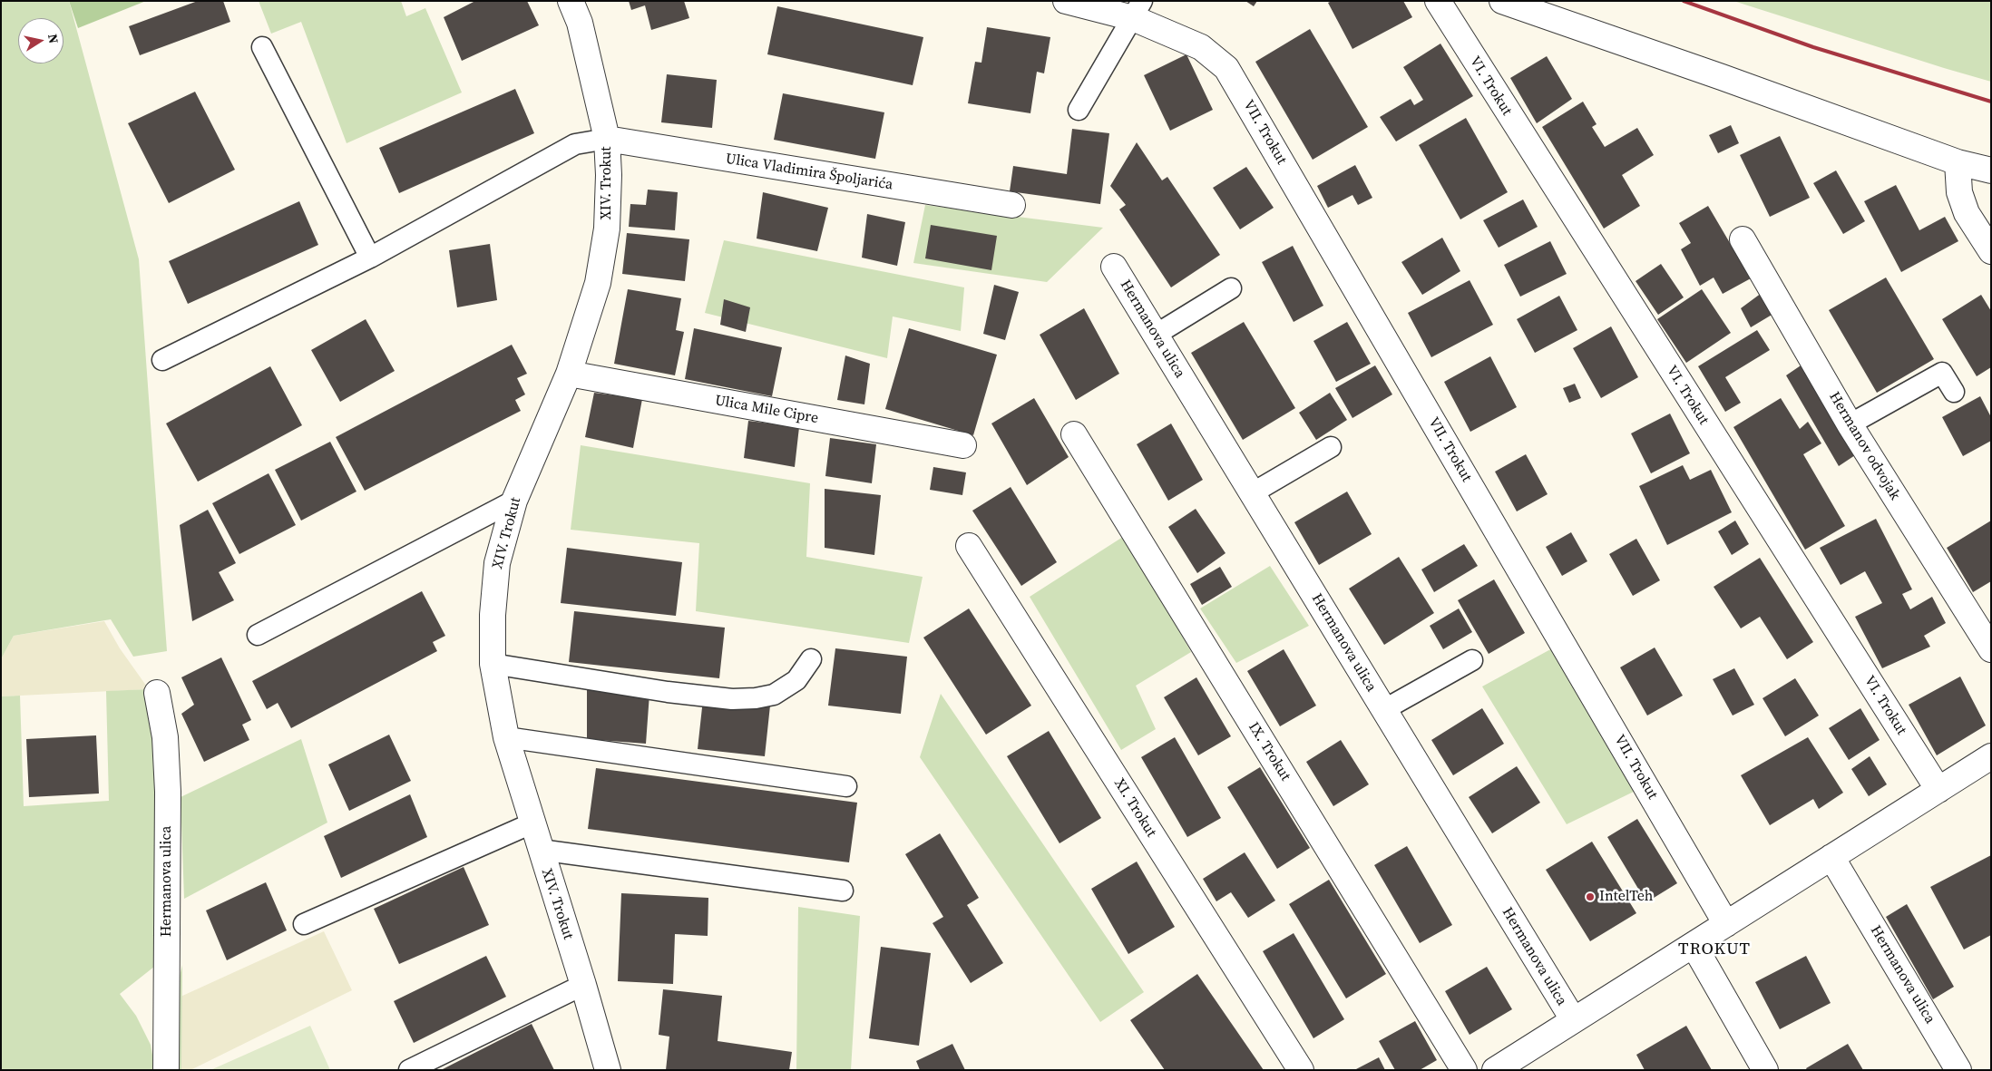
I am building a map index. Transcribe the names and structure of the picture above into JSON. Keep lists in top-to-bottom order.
{
  "streets": {
    "street": [
      "VI. Trokut",
      "VII. Trokut",
      "Ulica Vladimira Špoljarića",
      "XIV. Trokut",
      "Hermanova ulica",
      "Ulica Mile Cipre",
      "Hermanov odvojak",
      "IX. Trokut",
      "XI. Trokut"
    ]
  },
  "crossings": [
    ["VI. Trokut", "Hermanova ulica"],
    ["VII. Trokut", "Hermanova ulica"],
    ["Ulica Vladimira Špoljarića", "XIV. Trokut"],
    ["XIV. Trokut", "Ulica Mile Cipre"]
  ],
  "districts": ["TROKUT"],
  "places": ["IntelTeh"],
  "north": "right"
}
